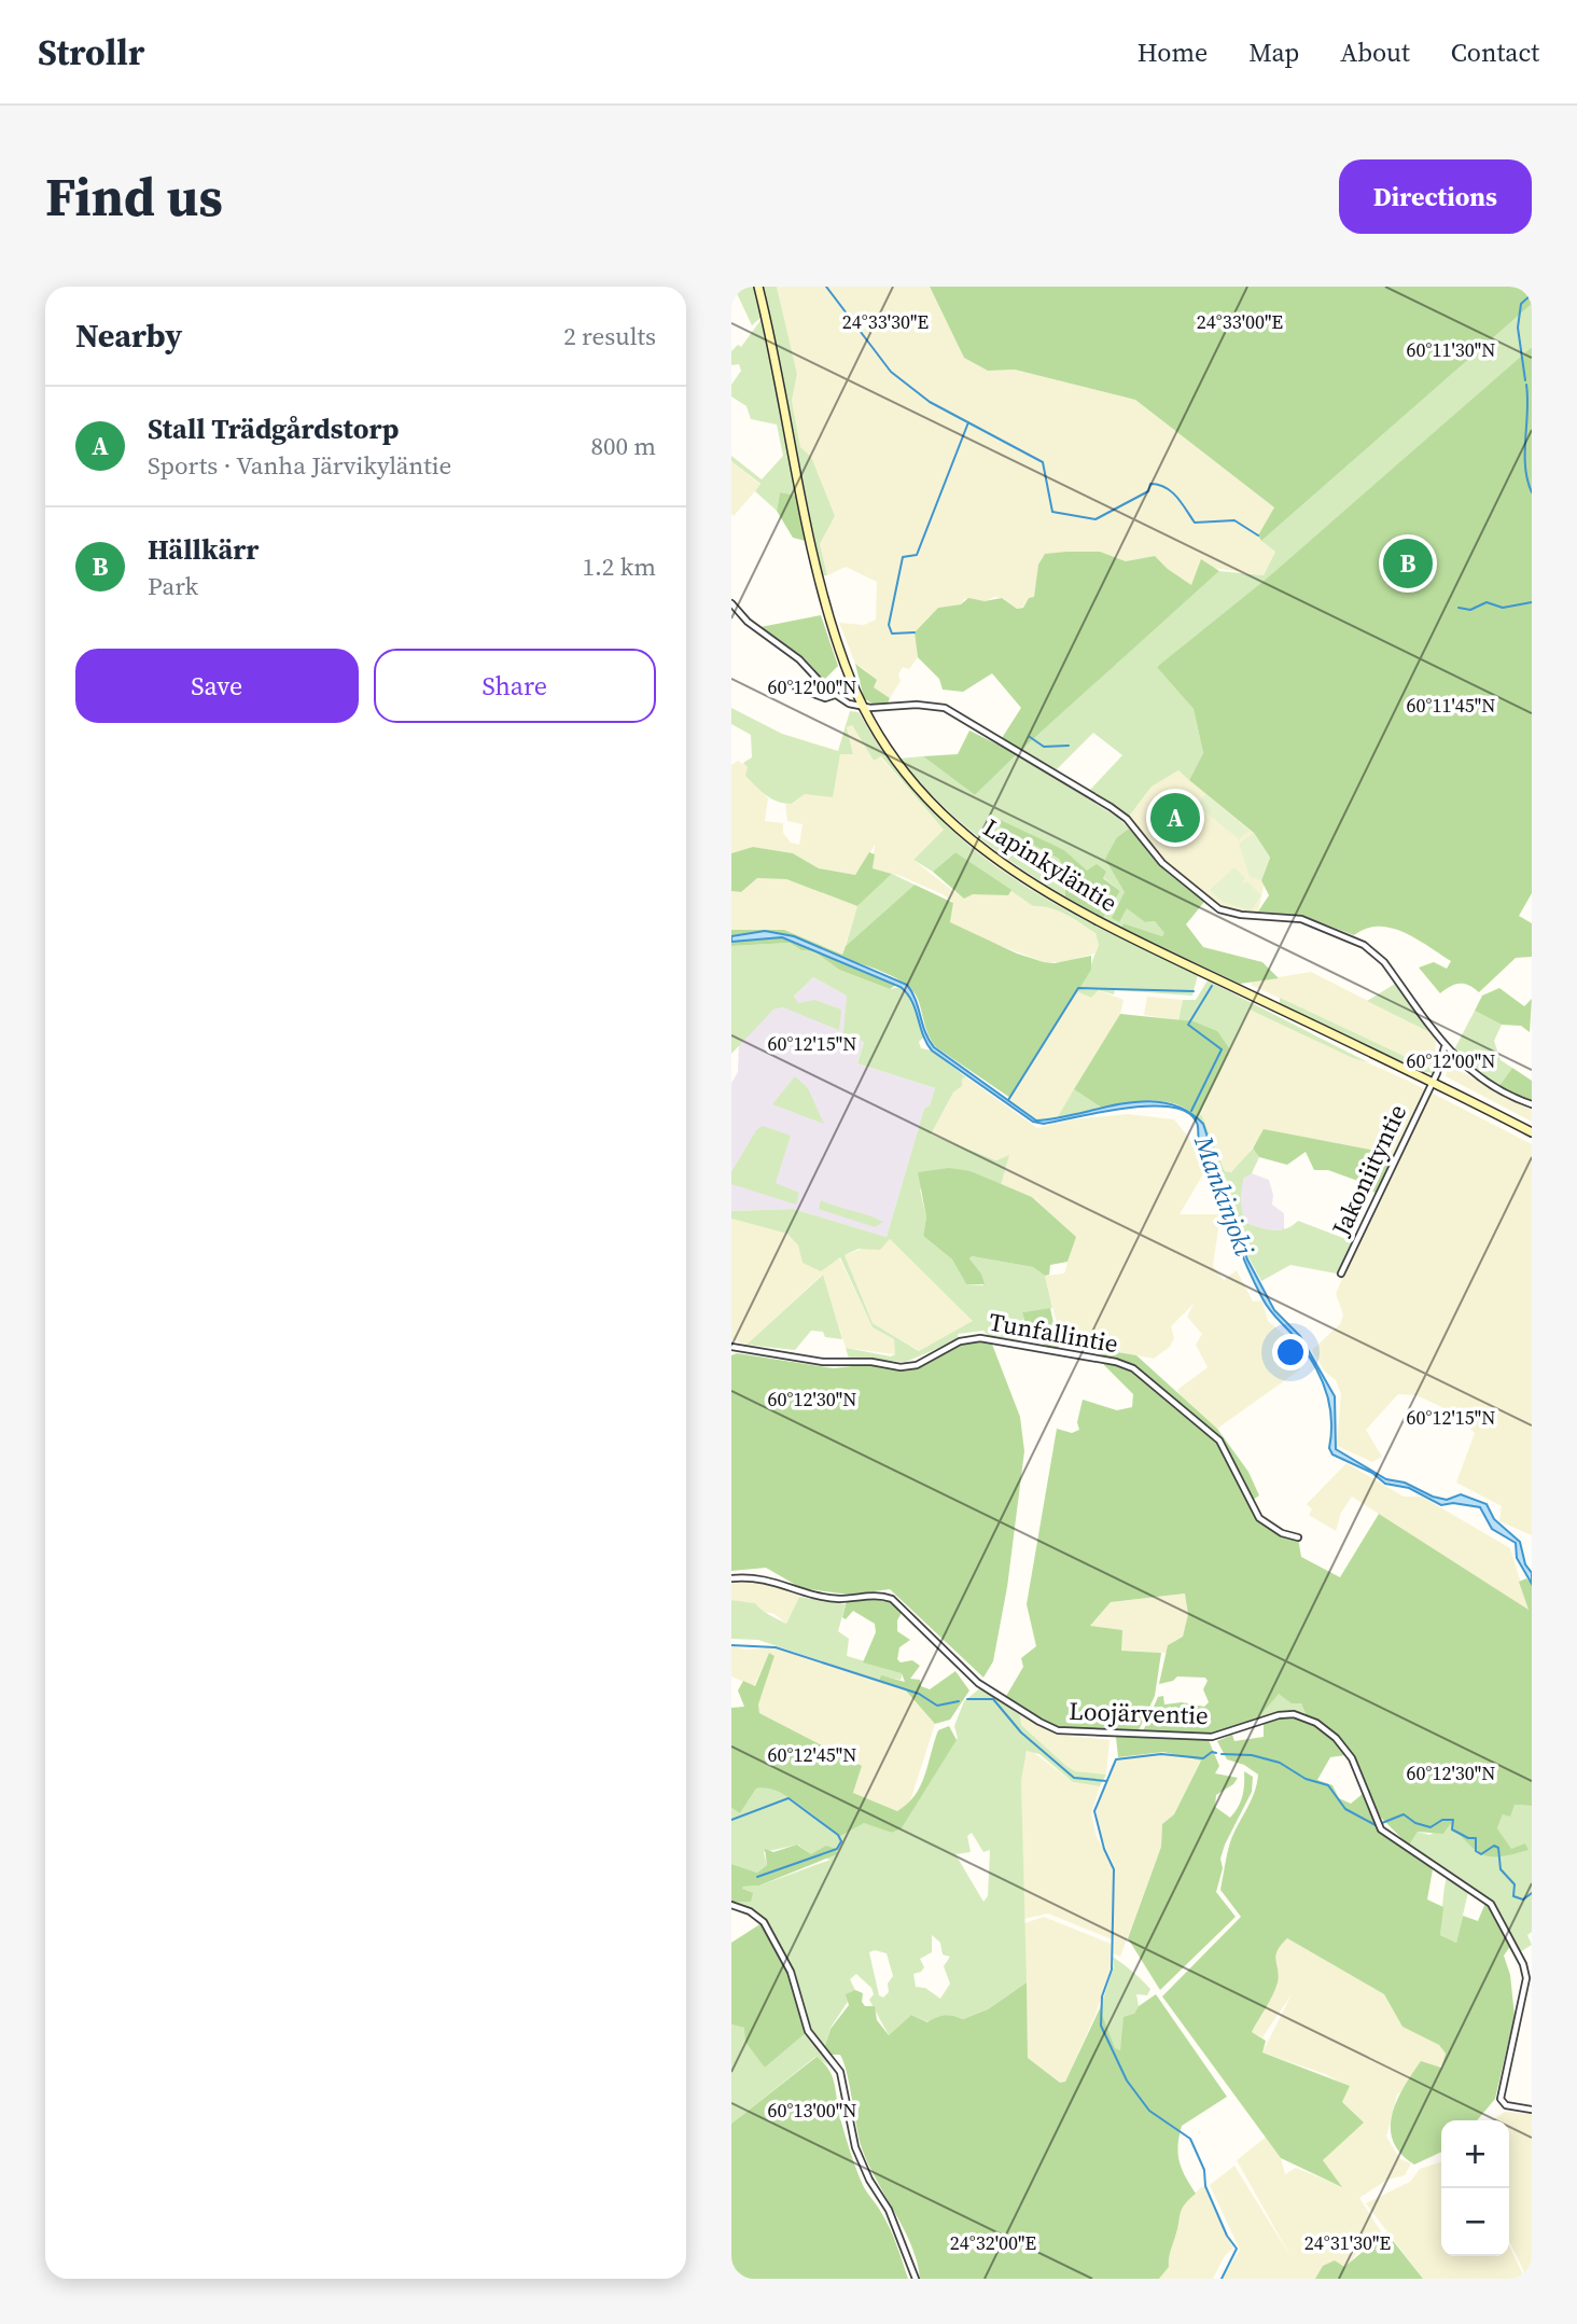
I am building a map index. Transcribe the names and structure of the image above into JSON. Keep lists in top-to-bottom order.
{
  "streets": {
    "main road": ["Lapinkyläntie"],
    "street": ["Jakoniityntie", "Tunfallintie", "Loojärventie"]
  },
  "crossings": [
    ["Lapinkyläntie", "Jakoniityntie"]
  ],
  "water": ["Mankinjoki"],
  "page": {
    "header": "Strollr",
    "nav": [
      "Home",
      "Map",
      "About",
      "Contact"
    ],
    "buttons": [
      "Directions",
      ["Save", "Share"]
    ],
    "title": "Find us",
    "heading": ["Nearby", "2 results"],
    "list": [
      {
        "mark": "A",
        "name": "Stall Trädgårdstorp",
        "note": "Sports · Vanha Järvikyläntie",
        "value": "800 m"
      },
      {
        "mark": "B",
        "name": "Hällkärr",
        "note": "Park",
        "value": "1.2 km"
      }
    ],
    "pins": ["B", "A"],
    "map_buttons": ["+", "−"]
  },
  "coordinates": [
    "24°33'30\"E",
    "24°33'00\"E",
    "60°11'30\"N",
    "60°12'00\"N",
    "60°11'45\"N",
    "60°12'15\"N",
    "60°12'30\"N",
    "60°12'45\"N",
    "60°13'00\"N",
    "24°32'00\"E",
    "24°31'30\"E"
  ]
}
